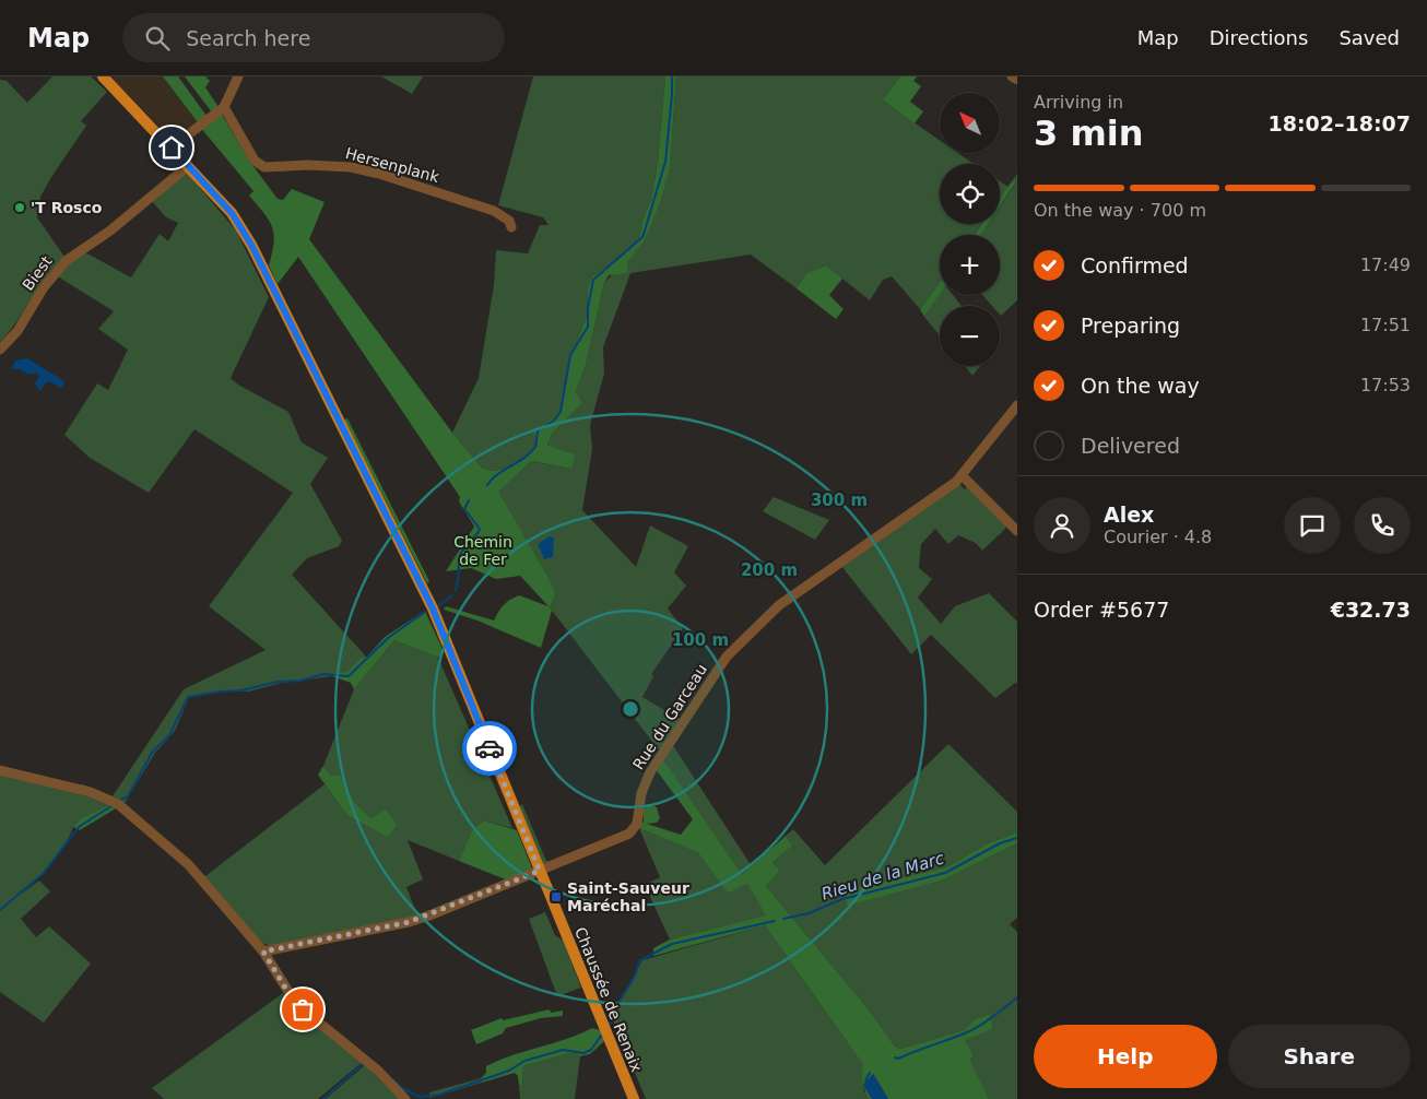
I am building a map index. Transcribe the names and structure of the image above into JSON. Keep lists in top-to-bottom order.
{
  "streets": {
    "main road": ["Chaussée de Renaix"],
    "street": ["Hersenplank", "Biest", "Rue du Garceau"]
  },
  "crossings": [
    ["Biest", "Chaussée de Renaix"],
    ["Rue du Garceau", "Chaussée de Renaix"]
  ],
  "water": ["Rieu de la Marc"],
  "parks": ["Chemin de Fer"],
  "places": {
    "other": ["'T Rosco"],
    "transit": ["Saint-Sauveur Maréchal"]
  },
  "north": "top left",
  "page": {
    "header": "Map",
    "search": "Search here",
    "nav": ["Map", "Directions", "Saved"],
    "heading": ["3 min", "Arriving in", "18:02–18:07"],
    "panel": [
      "Alex",
      "Courier · 4.8",
      "Order #5677",
      "€32.73"
    ],
    "map_buttons": ["+", "−"],
    "bar": "On the way · 700 m",
    "list": [
      ["Confirmed", "17:49"],
      ["Preparing", "17:51"],
      ["On the way", "17:53"],
      "Delivered"
    ],
    "buttons": ["Help", "Share"]
  },
  "rings": ["300 m", "200 m", "100 m"]
}
